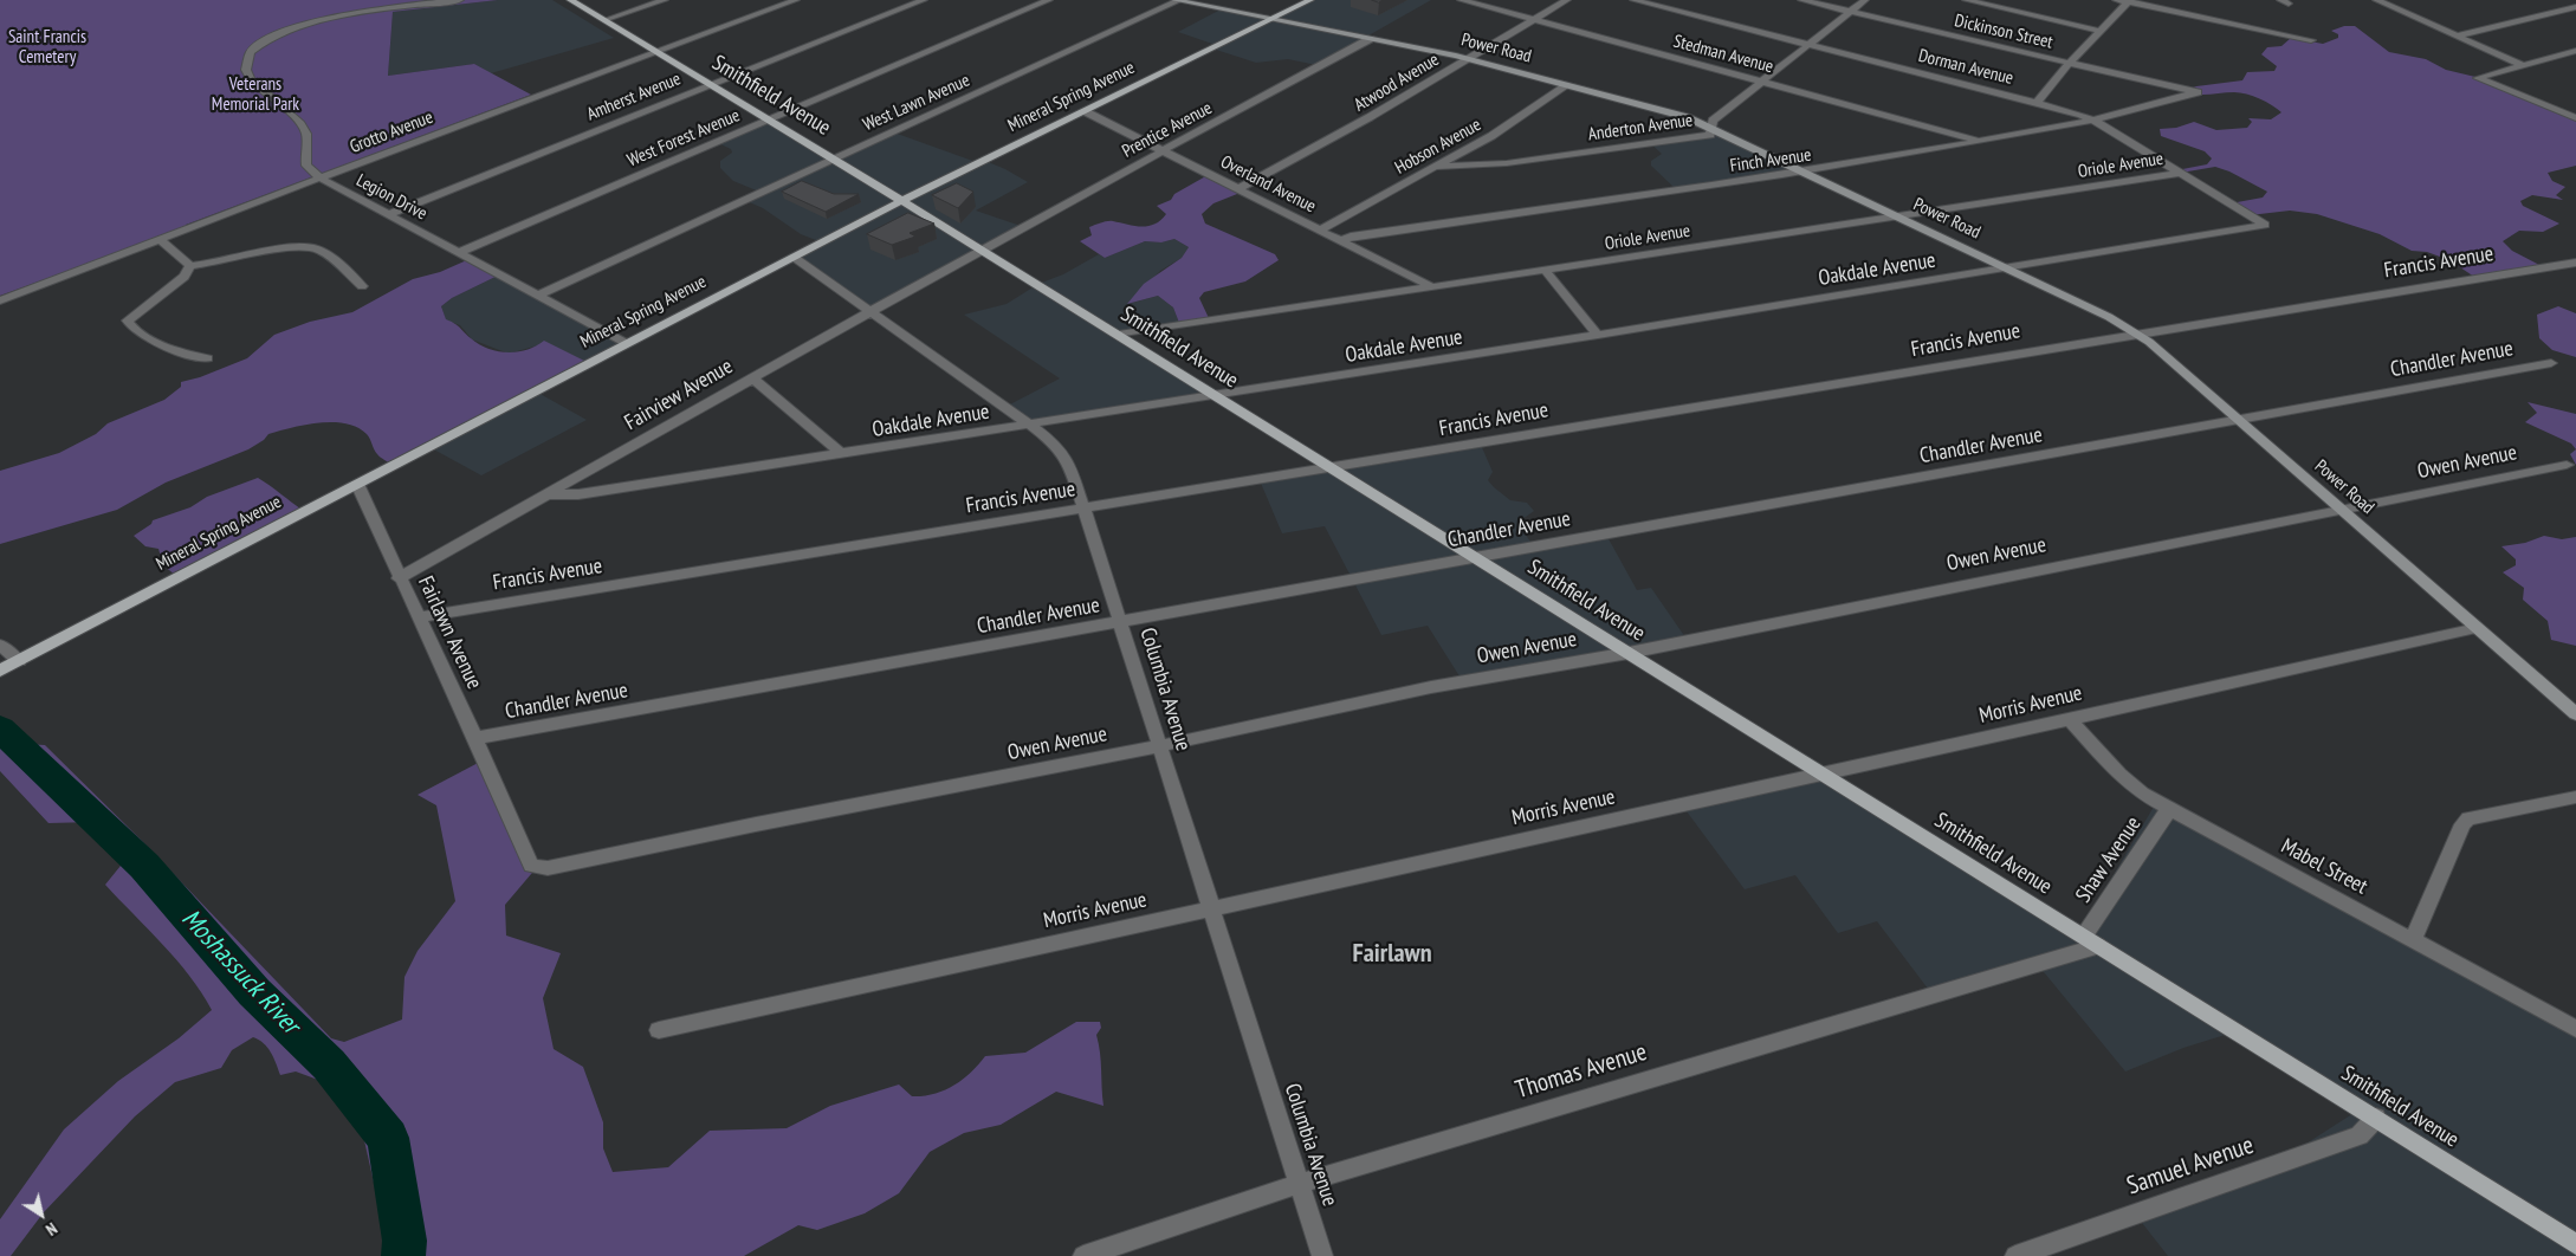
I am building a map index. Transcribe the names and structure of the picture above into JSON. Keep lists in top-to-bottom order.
{
  "streets": {
    "main road": ["Power Road", "Smithfield Avenue", "Mineral Spring Avenue"],
    "street": [
      "Dickinson Street",
      "Stedman Avenue",
      "Dorman Avenue",
      "Atwood Avenue",
      "Amherst Avenue",
      "West Lawn Avenue",
      "Anderton Avenue",
      "Prentice Avenue",
      "Grotto Avenue",
      "West Forest Avenue",
      "Hobson Avenue",
      "Finch Avenue",
      "Oriole Avenue",
      "Overland Avenue",
      "Legion Drive",
      "Francis Avenue",
      "Oakdale Avenue",
      "Chandler Avenue",
      "Fairview Avenue",
      "Owen Avenue",
      "Fairlawn Avenue",
      "Columbia Avenue",
      "Morris Avenue",
      "Shaw Avenue",
      "Mabel Street",
      "Thomas Avenue",
      "Samuel Avenue"
    ]
  },
  "crossings": [
    ["Dickinson Street", "Anderton Avenue"],
    ["Dickinson Street", "Finch Avenue"],
    ["Power Road", "Atwood Avenue"],
    ["Power Road", "Mineral Spring Avenue"],
    ["Power Road", "West Lawn Avenue"],
    ["Power Road", "Anderton Avenue"],
    ["Power Road", "Prentice Avenue"],
    ["Power Road", "Hobson Avenue"],
    ["Power Road", "Finch Avenue"],
    ["Power Road", "Oriole Avenue"],
    ["Power Road", "Francis Avenue"],
    ["Power Road", "Oakdale Avenue"],
    ["Power Road", "Chandler Avenue"],
    ["Power Road", "Owen Avenue"],
    ["Power Road", "Morris Avenue"],
    ["Stedman Avenue", "Atwood Avenue"],
    ["Stedman Avenue", "Anderton Avenue"],
    ["Stedman Avenue", "Finch Avenue"],
    ["Dorman Avenue", "Anderton Avenue"],
    ["Dorman Avenue", "Finch Avenue"],
    ["Dorman Avenue", "Oriole Avenue"],
    ["Dorman Avenue", "Oakdale Avenue"],
    ["Atwood Avenue", "Overland Avenue"],
    ["Smithfield Avenue", "Amherst Avenue"],
    ["Smithfield Avenue", "Mineral Spring Avenue"],
    ["Smithfield Avenue", "West Lawn Avenue"],
    ["Smithfield Avenue", "Prentice Avenue"],
    ["Smithfield Avenue", "Grotto Avenue"],
    ["Smithfield Avenue", "West Forest Avenue"],
    ["Smithfield Avenue", "Oriole Avenue"],
    ["Smithfield Avenue", "Francis Avenue"],
    ["Smithfield Avenue", "Oakdale Avenue"],
    ["Smithfield Avenue", "Chandler Avenue"],
    ["Smithfield Avenue", "Fairview Avenue"],
    ["Smithfield Avenue", "Owen Avenue"],
    ["Smithfield Avenue", "Morris Avenue"],
    ["Smithfield Avenue", "Shaw Avenue"],
    ["Smithfield Avenue", "Thomas Avenue"],
    ["Smithfield Avenue", "Samuel Avenue"],
    ["Amherst Avenue", "Legion Drive"],
    ["Mineral Spring Avenue", "Overland Avenue"],
    ["Mineral Spring Avenue", "Legion Drive"],
    ["Mineral Spring Avenue", "Fairlawn Avenue"],
    ["Mineral Spring Avenue", "Columbia Avenue"],
    ["West Lawn Avenue", "Legion Drive"],
    ["Anderton Avenue", "Hobson Avenue"],
    ["Prentice Avenue", "Overland Avenue"],
    ["Prentice Avenue", "Fairview Avenue"],
    ["Grotto Avenue", "Legion Drive"],
    ["West Forest Avenue", "Legion Drive"],
    ["Hobson Avenue", "Overland Avenue"],
    ["Finch Avenue", "Overland Avenue"],
    ["Oriole Avenue", "Overland Avenue"],
    ["Francis Avenue", "Fairlawn Avenue"],
    ["Francis Avenue", "Columbia Avenue"],
    ["Oakdale Avenue", "Fairview Avenue"],
    ["Oakdale Avenue", "Columbia Avenue"],
    ["Chandler Avenue", "Fairlawn Avenue"],
    ["Chandler Avenue", "Columbia Avenue"],
    ["Fairview Avenue", "Fairlawn Avenue"],
    ["Fairview Avenue", "Columbia Avenue"],
    ["Owen Avenue", "Fairlawn Avenue"],
    ["Owen Avenue", "Columbia Avenue"],
    ["Columbia Avenue", "Morris Avenue"],
    ["Columbia Avenue", "Thomas Avenue"],
    ["Morris Avenue", "Mabel Street"],
    ["Shaw Avenue", "Mabel Street"],
    ["Shaw Avenue", "Thomas Avenue"]
  ],
  "districts": ["Fairlawn"],
  "water": ["Moshassuck River"],
  "parks": ["Saint Francis Cemetery", "Veterans Memorial Park"],
  "north": "bottom right"
}
